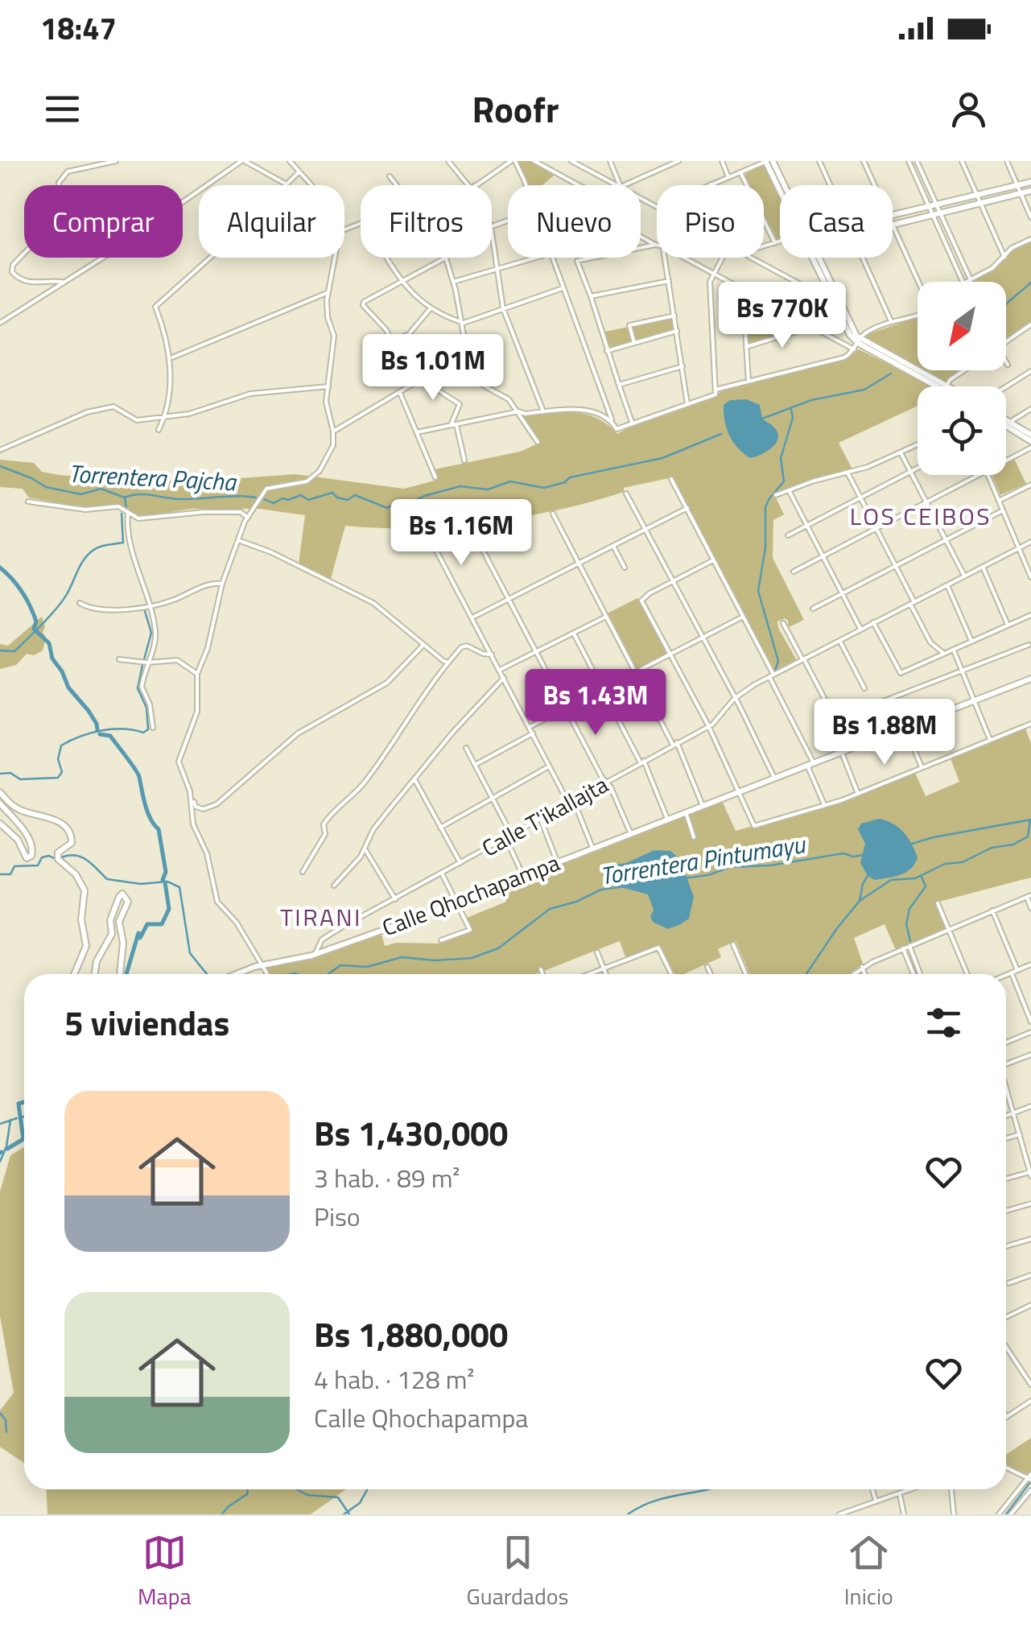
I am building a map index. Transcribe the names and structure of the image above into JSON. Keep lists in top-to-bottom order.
{
  "streets": {
    "street": ["Calle T'ikallajta", "Calle Qhochapampa"]
  },
  "crossings": [
    ["Calle T'ikallajta", "Calle Qhochapampa"]
  ],
  "districts": ["LOS CEIBOS", "TIRANI"],
  "water": ["Torrentera Pajcha", "Torrentera Pintumayu"],
  "north": "bottom left",
  "page": {
    "status": "18:47",
    "header": "Roofr",
    "chip": [
      "Comprar",
      "Alquilar",
      "Filtros",
      "Nuevo",
      "Piso",
      "Casa"
    ],
    "price": [
      "Bs 770K",
      "Bs 1.01M",
      "Bs 1.16M",
      "Bs 1.43M",
      "Bs 1.88M"
    ],
    "heading": "5 viviendas",
    "list": [
      {
        "name": "Bs 1,430,000",
        "note": "3 hab. · 89 m² · Piso"
      },
      {
        "name": "Bs 1,880,000",
        "note": "4 hab. · 128 m² · Calle Qhochapampa"
      }
    ],
    "tabs": ["Mapa", "Guardados", "Inicio"]
  }
}
